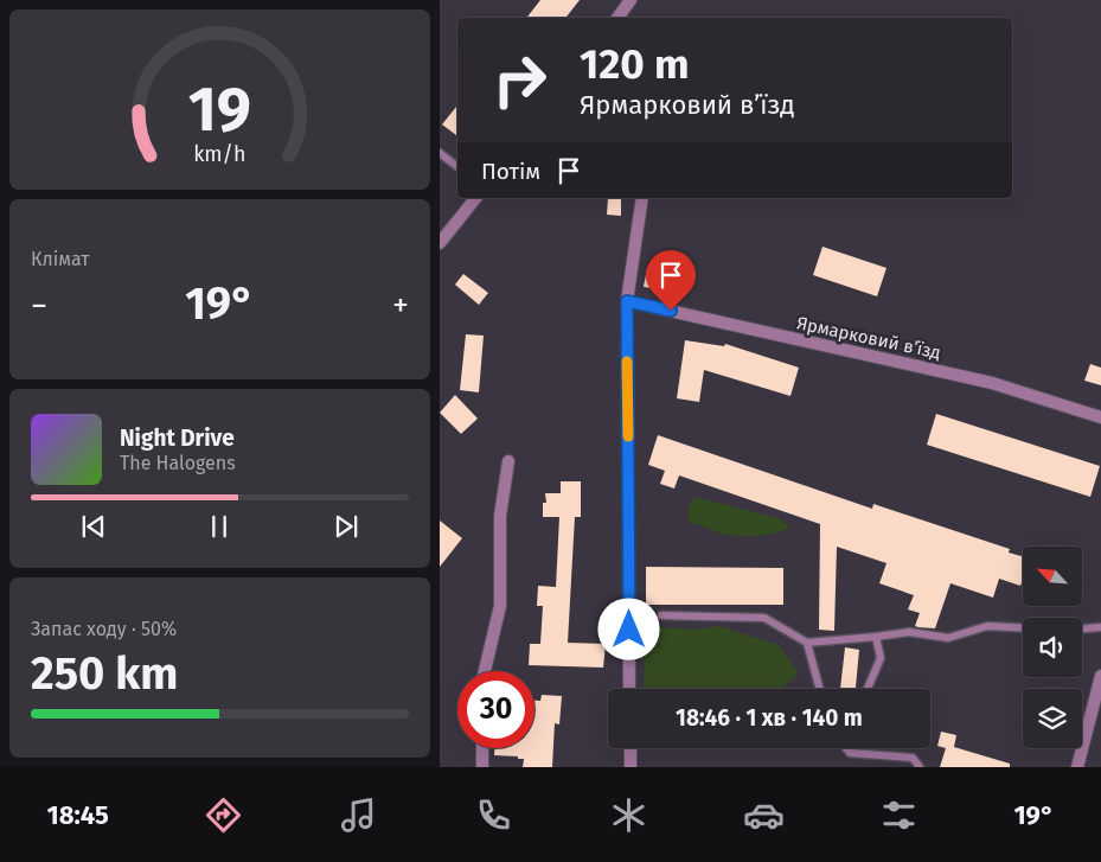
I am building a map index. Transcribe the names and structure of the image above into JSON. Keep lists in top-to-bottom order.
{
  "streets": {
    "street": ["Ярмарковий вʼїзд"]
  },
  "north": "top left",
  "page": {
    "turn": ["120 m", "Ярмарковий вʼїзд"],
    "then": "Потім",
    "tile": [
      "Клімат",
      ["Запас ходу · 50%", "250 km"]
    ],
    "heat": ["−", "19°", "+"],
    "song": ["Night Drive", "The Halogens"],
    "limit": "30",
    "trip": "18:46 · 1 хв · 140 m",
    "tabs": ["18:45", "19°"],
    "gauge": ["19", "km/h"]
  }
}
